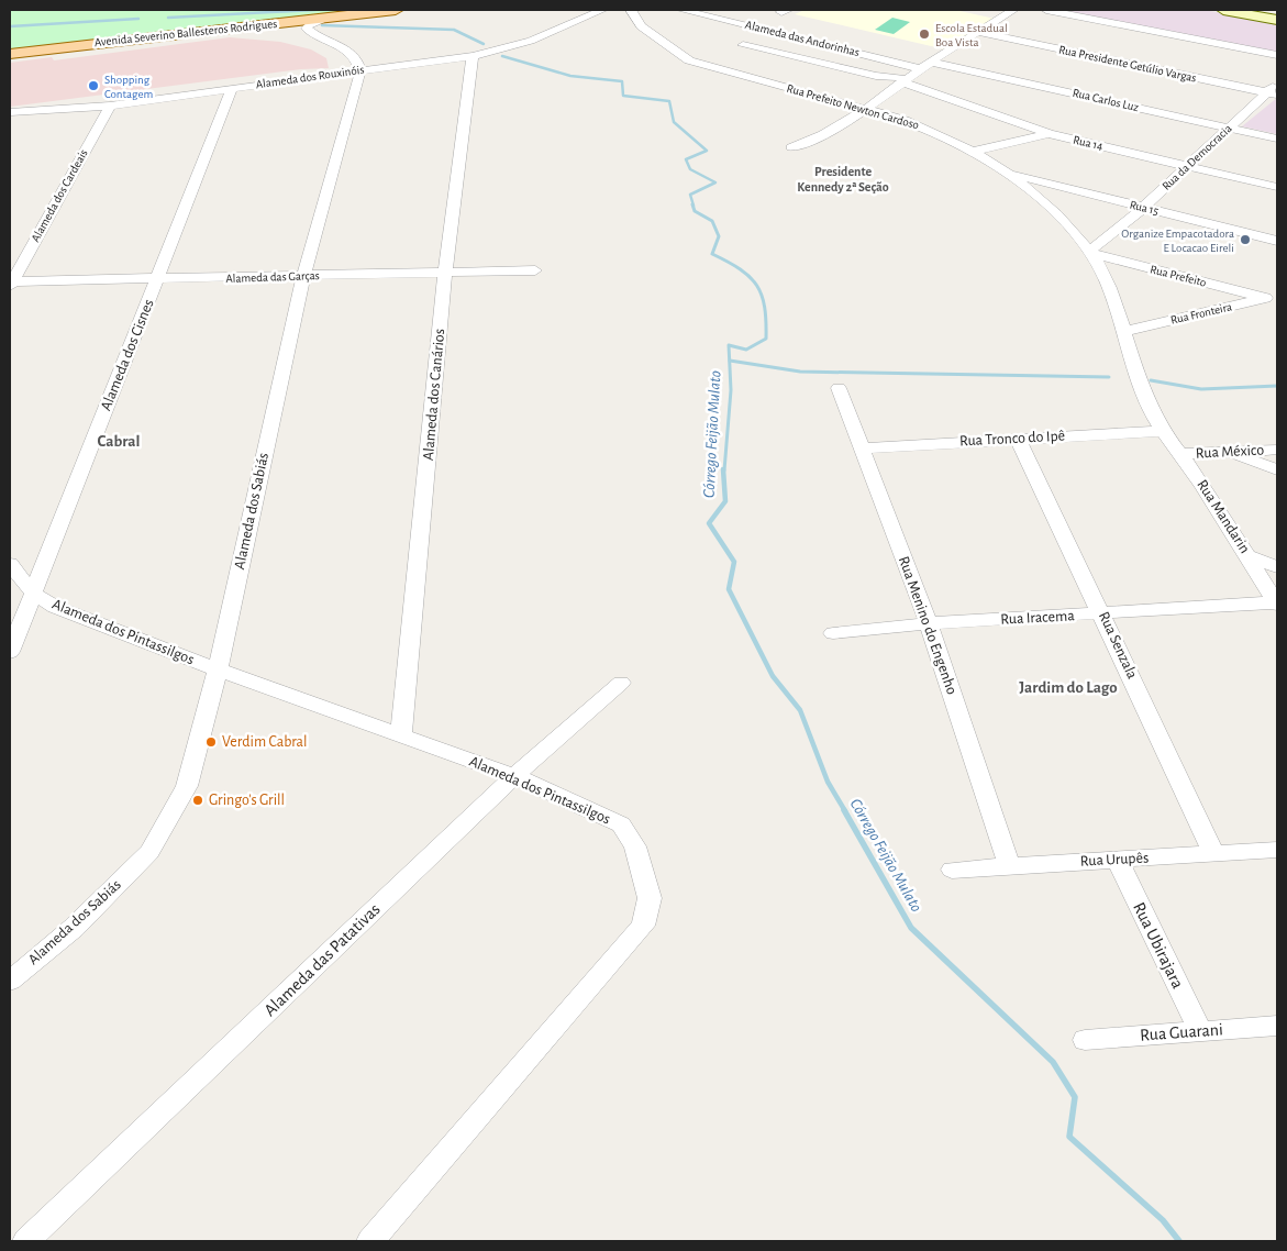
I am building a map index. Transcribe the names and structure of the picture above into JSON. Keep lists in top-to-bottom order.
{
  "streets": {
    "main road": ["Avenida Severino Ballesteros Rodrigues"],
    "street": [
      "Alameda das Andorinhas",
      "Rua Presidente Getúlio Vargas",
      "Alameda dos Rouxinóis",
      "Rua Carlos Luz",
      "Rua Prefeito Newton Cardoso",
      "Rua 14",
      "Rua da Democracia",
      "Alameda dos Cardeais",
      "Rua 15",
      "Rua Prefeito",
      "Alameda das Garças",
      "Rua Fronteira",
      "Alameda dos Cisnes",
      "Alameda dos Canários",
      "Rua Tronco do Ipê",
      "Rua México",
      "Alameda dos Sabiás",
      "Rua Mandarin",
      "Rua Iracema",
      "Rua Menino do Engenho",
      "Alameda dos Pintassilgos",
      "Rua Senzala",
      "Rua Urupês",
      "Rua Ubirajara",
      "Alameda das Patativas",
      "Rua Guarani"
    ]
  },
  "crossings": [
    ["Alameda das Andorinhas", "Rua Carlos Luz"],
    ["Rua Presidente Getúlio Vargas", "Rua da Democracia"],
    ["Alameda dos Rouxinóis", "Alameda dos Cardeais"],
    ["Alameda dos Rouxinóis", "Alameda dos Cisnes"],
    ["Alameda dos Rouxinóis", "Alameda dos Canários"],
    ["Alameda dos Rouxinóis", "Alameda dos Sabiás"],
    ["Rua Carlos Luz", "Rua da Democracia"],
    ["Rua Prefeito Newton Cardoso", "Rua da Democracia"],
    ["Rua Prefeito Newton Cardoso", "Rua 15"],
    ["Rua Prefeito Newton Cardoso", "Rua Prefeito"],
    ["Rua Prefeito Newton Cardoso", "Rua Fronteira"],
    ["Rua Prefeito Newton Cardoso", "Rua Tronco do Ipê"],
    ["Rua Prefeito Newton Cardoso", "Rua Mandarin"],
    ["Rua 14", "Rua da Democracia"],
    ["Rua da Democracia", "Rua 15"],
    ["Rua da Democracia", "Rua Prefeito"],
    ["Alameda dos Cardeais", "Alameda das Garças"],
    ["Rua Prefeito", "Rua Fronteira"],
    ["Alameda das Garças", "Alameda dos Cisnes"],
    ["Alameda das Garças", "Alameda dos Canários"],
    ["Alameda das Garças", "Alameda dos Sabiás"],
    ["Alameda dos Cisnes", "Alameda dos Pintassilgos"],
    ["Alameda dos Canários", "Alameda dos Pintassilgos"],
    ["Rua Tronco do Ipê", "Rua Mandarin"],
    ["Rua Tronco do Ipê", "Rua Menino do Engenho"],
    ["Rua Tronco do Ipê", "Rua Senzala"],
    ["Rua México", "Rua Mandarin"],
    ["Alameda dos Sabiás", "Alameda dos Pintassilgos"],
    ["Rua Mandarin", "Rua Iracema"],
    ["Rua Iracema", "Rua Menino do Engenho"],
    ["Rua Iracema", "Rua Senzala"],
    ["Rua Menino do Engenho", "Rua Urupês"],
    ["Alameda dos Pintassilgos", "Alameda das Patativas"],
    ["Rua Senzala", "Rua Urupês"],
    ["Rua Urupês", "Rua Ubirajara"],
    ["Rua Ubirajara", "Rua Guarani"]
  ],
  "districts": ["Presidente Kennedy 2ª Seção", "Cabral", "Jardim do Lago"],
  "water": ["Córrego Feijão Mulato"],
  "places": [
    "Escola Estadual Boa Vista",
    "Shopping Contagem",
    "Organize Empacotadora E Locacao Eireli",
    "Verdim Cabral",
    "Gringo's Grill"
  ]
}
